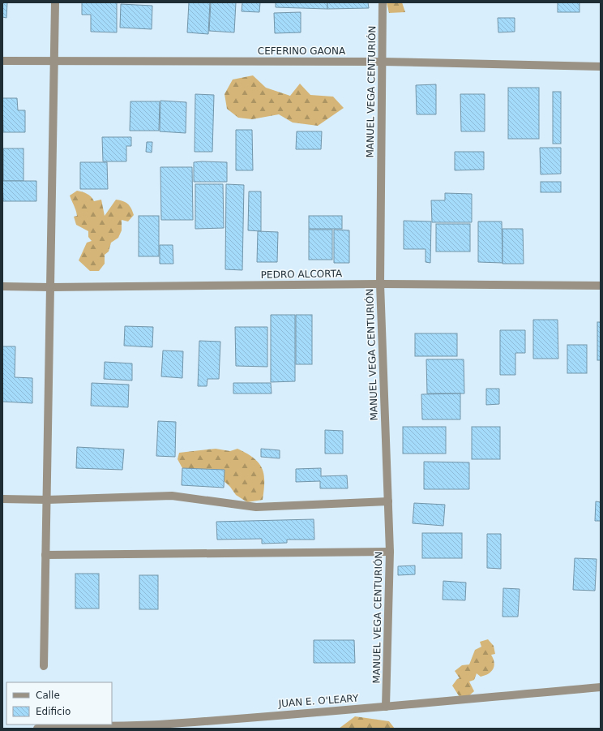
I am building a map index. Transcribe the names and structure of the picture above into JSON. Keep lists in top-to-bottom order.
{
  "streets": {
    "street": [
      "CEFERINO GAONA",
      "MANUEL VEGA CENTURIÓN",
      "PEDRO ALCORTA",
      "JUAN E. O'LEARY"
    ]
  },
  "crossings": [
    ["CEFERINO GAONA", "MANUEL VEGA CENTURIÓN"],
    ["MANUEL VEGA CENTURIÓN", "PEDRO ALCORTA"],
    ["MANUEL VEGA CENTURIÓN", "JUAN E. O'LEARY"]
  ],
  "legend": ["Calle", "Edificio"]
}
